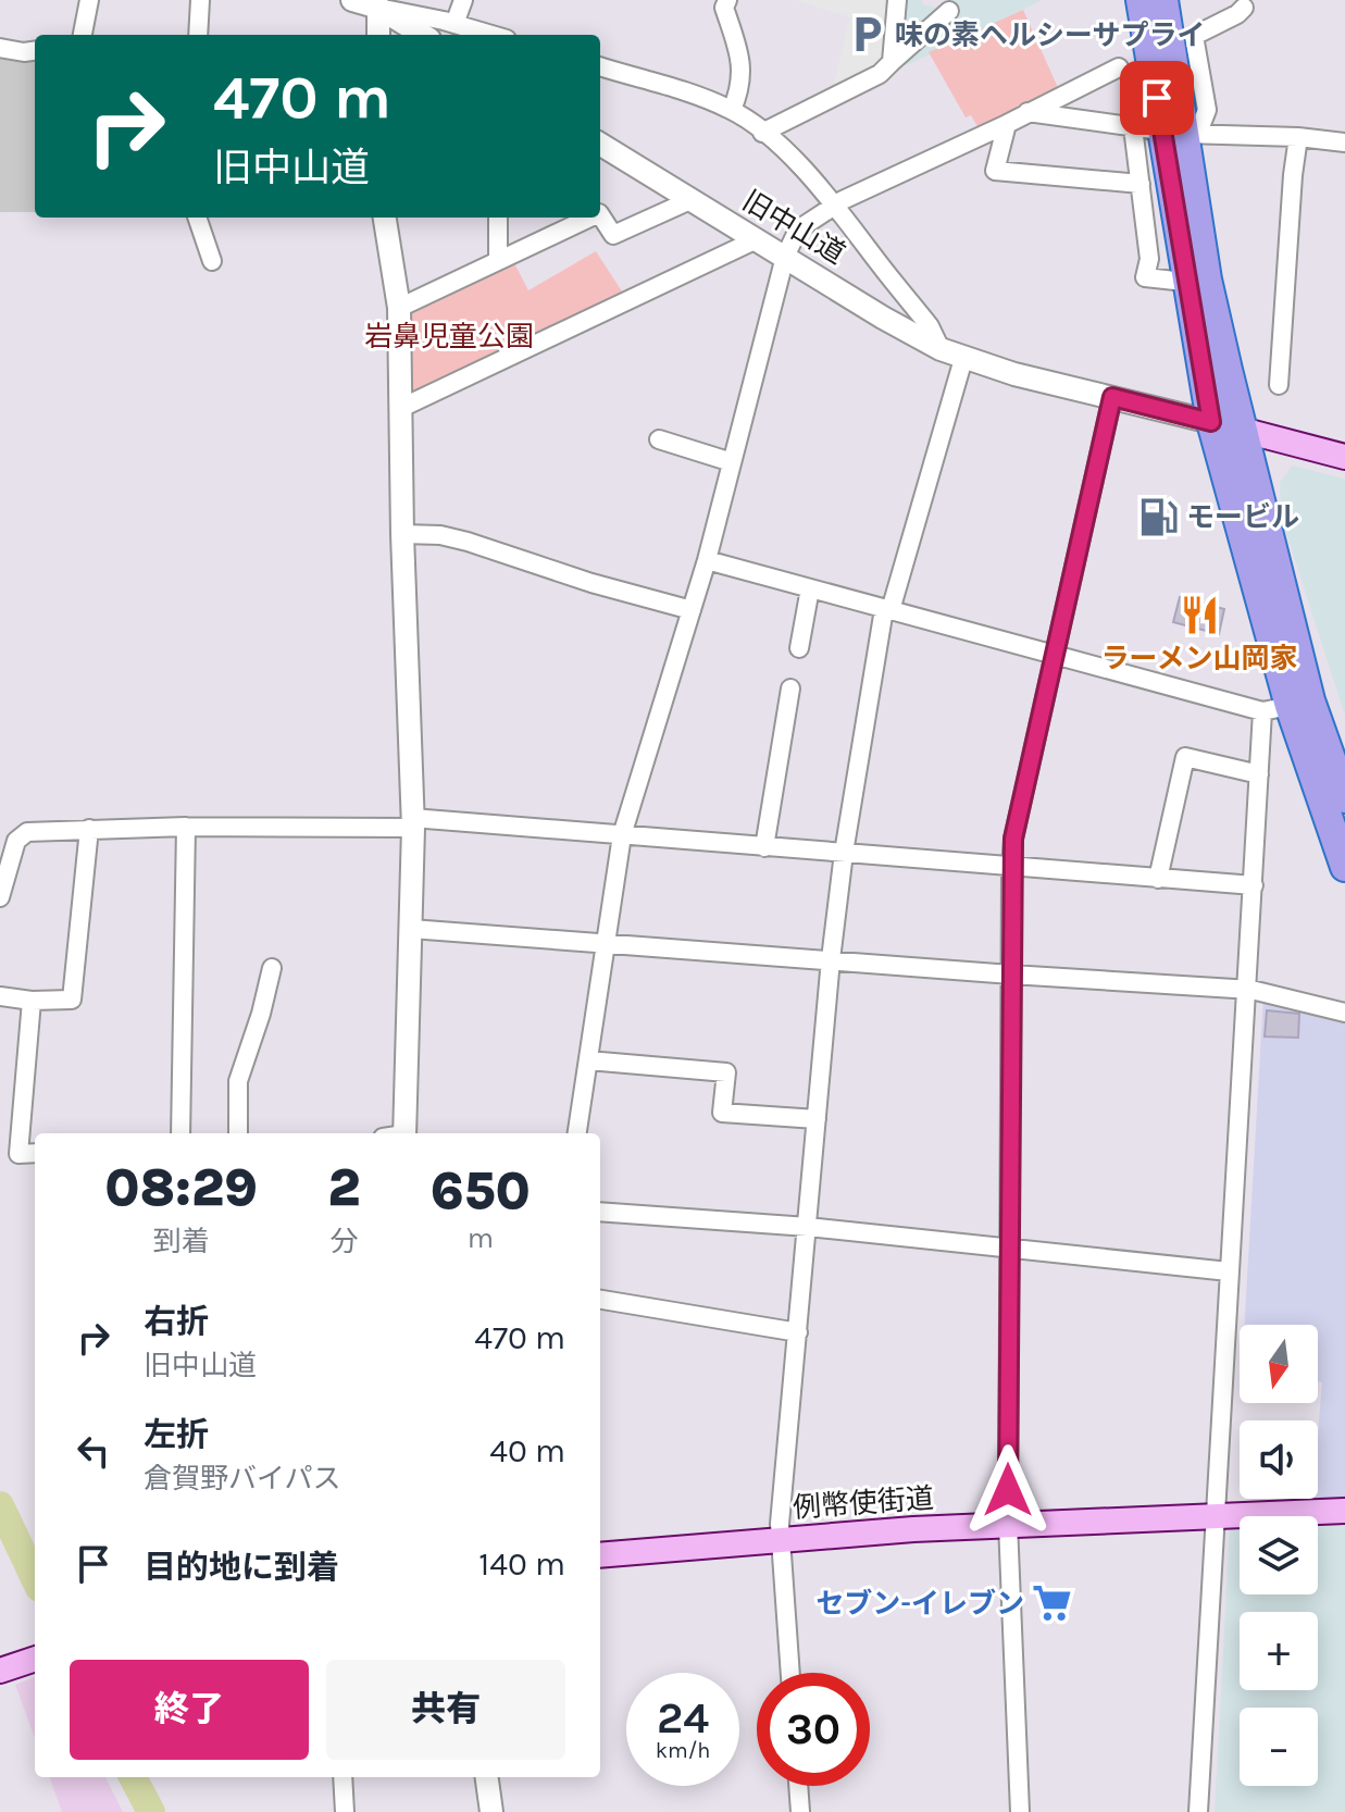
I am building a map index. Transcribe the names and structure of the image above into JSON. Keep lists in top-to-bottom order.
{
  "streets": {
    "main road": ["例幣使街道"],
    "street": ["旧中山道"]
  },
  "parks": ["岩鼻児童公園"],
  "places": {
    "parking": ["味の素ヘルシーサプライ"],
    "fuel station": ["モービル"],
    "restaurant": ["ラーメン山岡家"],
    "supermarket": ["セブン-イレブン"]
  },
  "north": "bottom",
  "page": {
    "turn": ["470 m", "旧中山道"],
    "eta": [
      "08:29",
      "到着",
      "2",
      "分",
      "650",
      "m"
    ],
    "list": [
      {
        "name": "右折",
        "note": "旧中山道",
        "value": "470 m"
      },
      {
        "name": "左折",
        "note": "倉賀野バイパス",
        "value": "40 m"
      },
      {
        "name": "目的地に到着",
        "value": "140 m"
      }
    ],
    "map_buttons": ["+", "−"],
    "buttons": ["終了", "共有"],
    "speed": "24 km/h",
    "limit": "30"
  }
}
